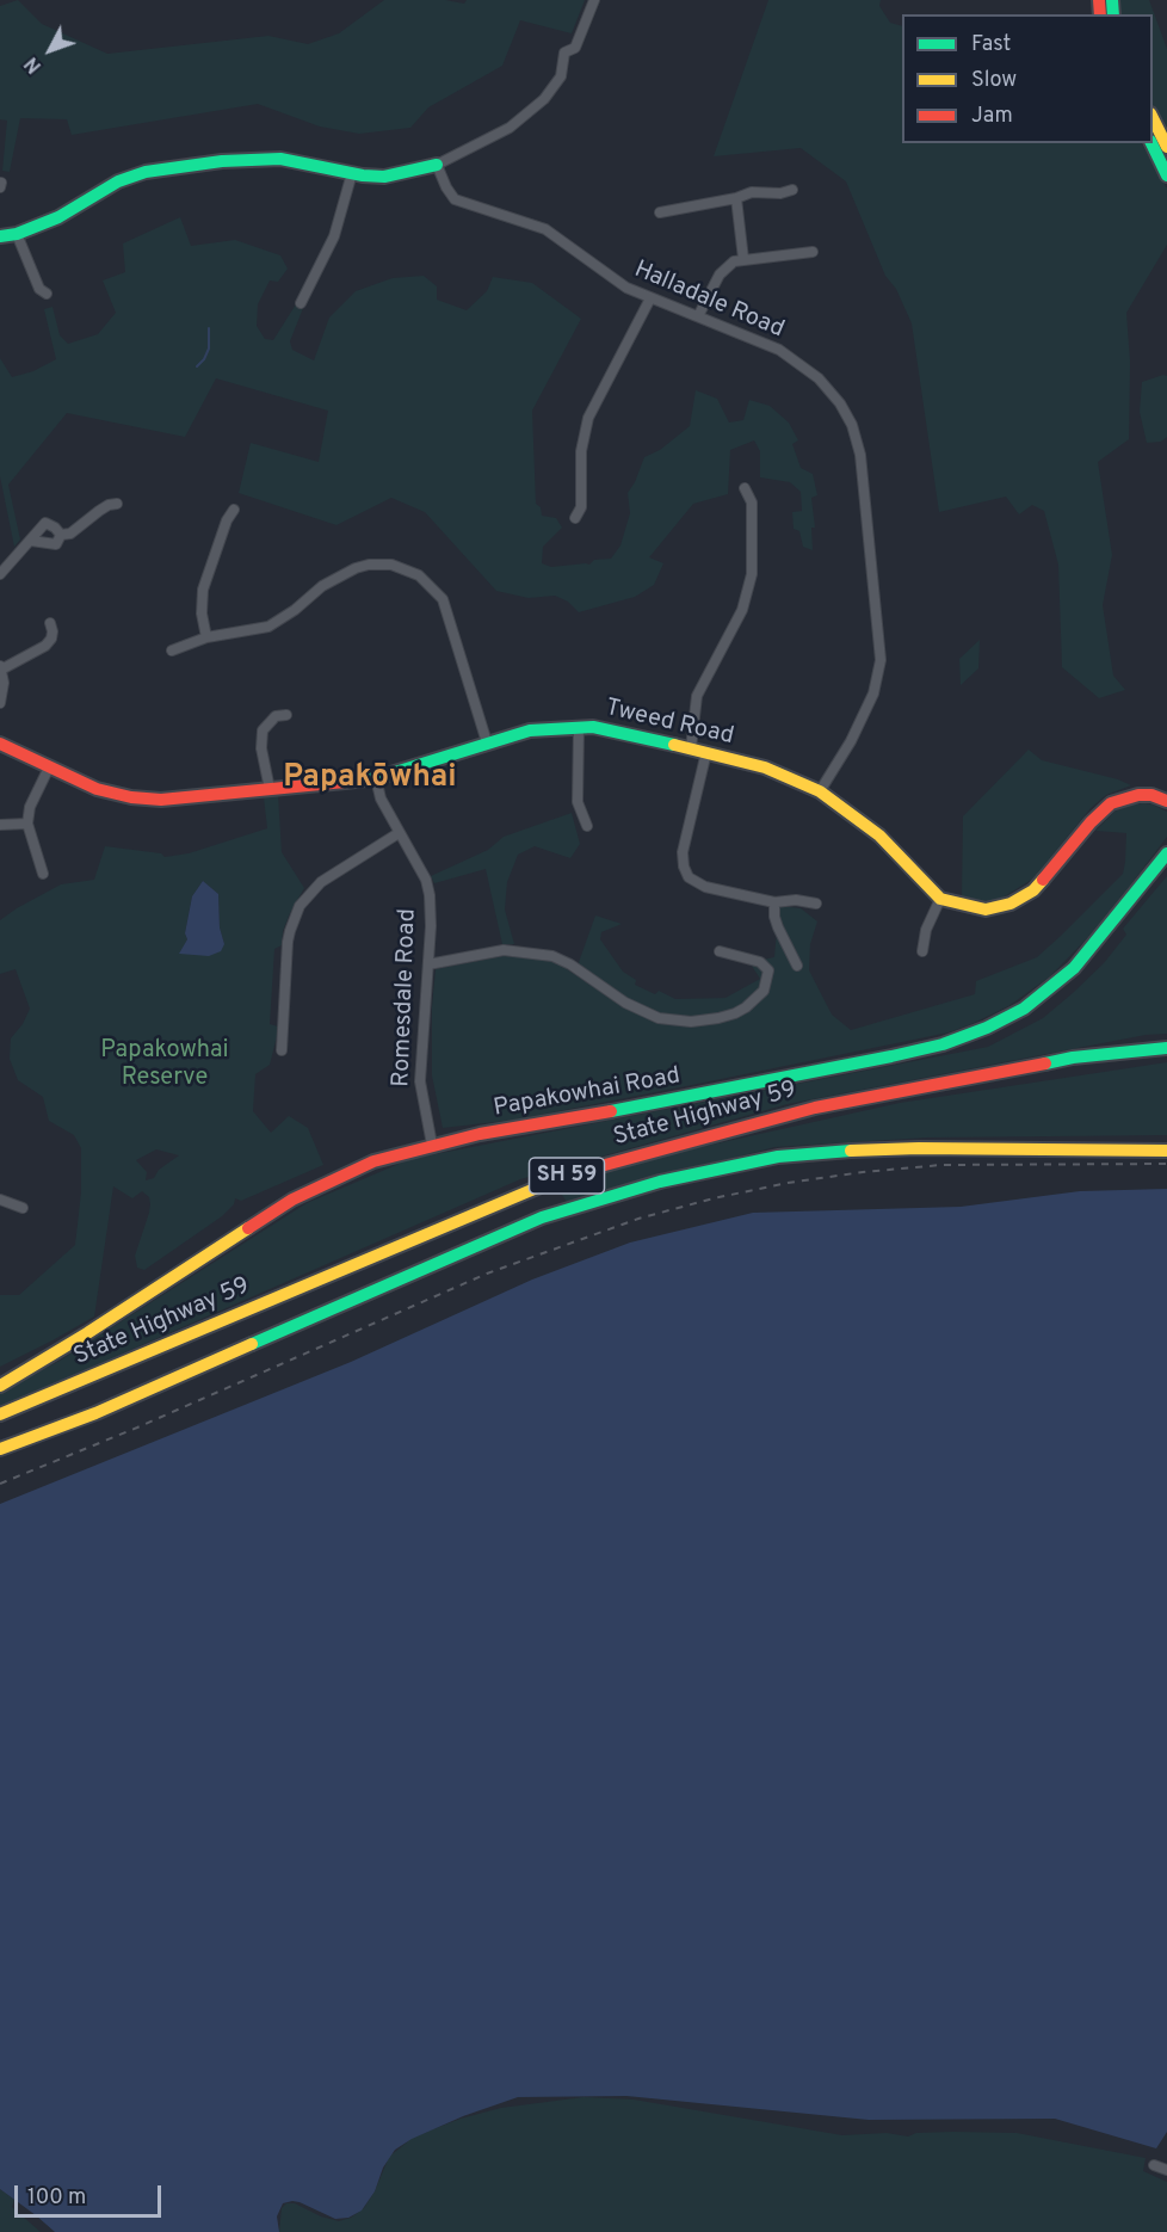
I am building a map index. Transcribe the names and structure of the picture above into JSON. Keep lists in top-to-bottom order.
{
  "streets": {
    "street": [
      "Halladale Road",
      "Tweed Road",
      "Romesdale Road",
      "Papakowhai Road",
      "State Highway 59",
      "SH 59"
    ]
  },
  "crossings": [
    ["Halladale Road", "Tweed Road"],
    ["Tweed Road", "Romesdale Road"],
    ["Romesdale Road", "Papakowhai Road"]
  ],
  "districts": ["Papakōwhai"],
  "parks": ["Papakowhai Reserve"],
  "legend": ["Fast", "Slow", "Jam"],
  "scale_bar": "100 m",
  "north": "bottom left"
}
